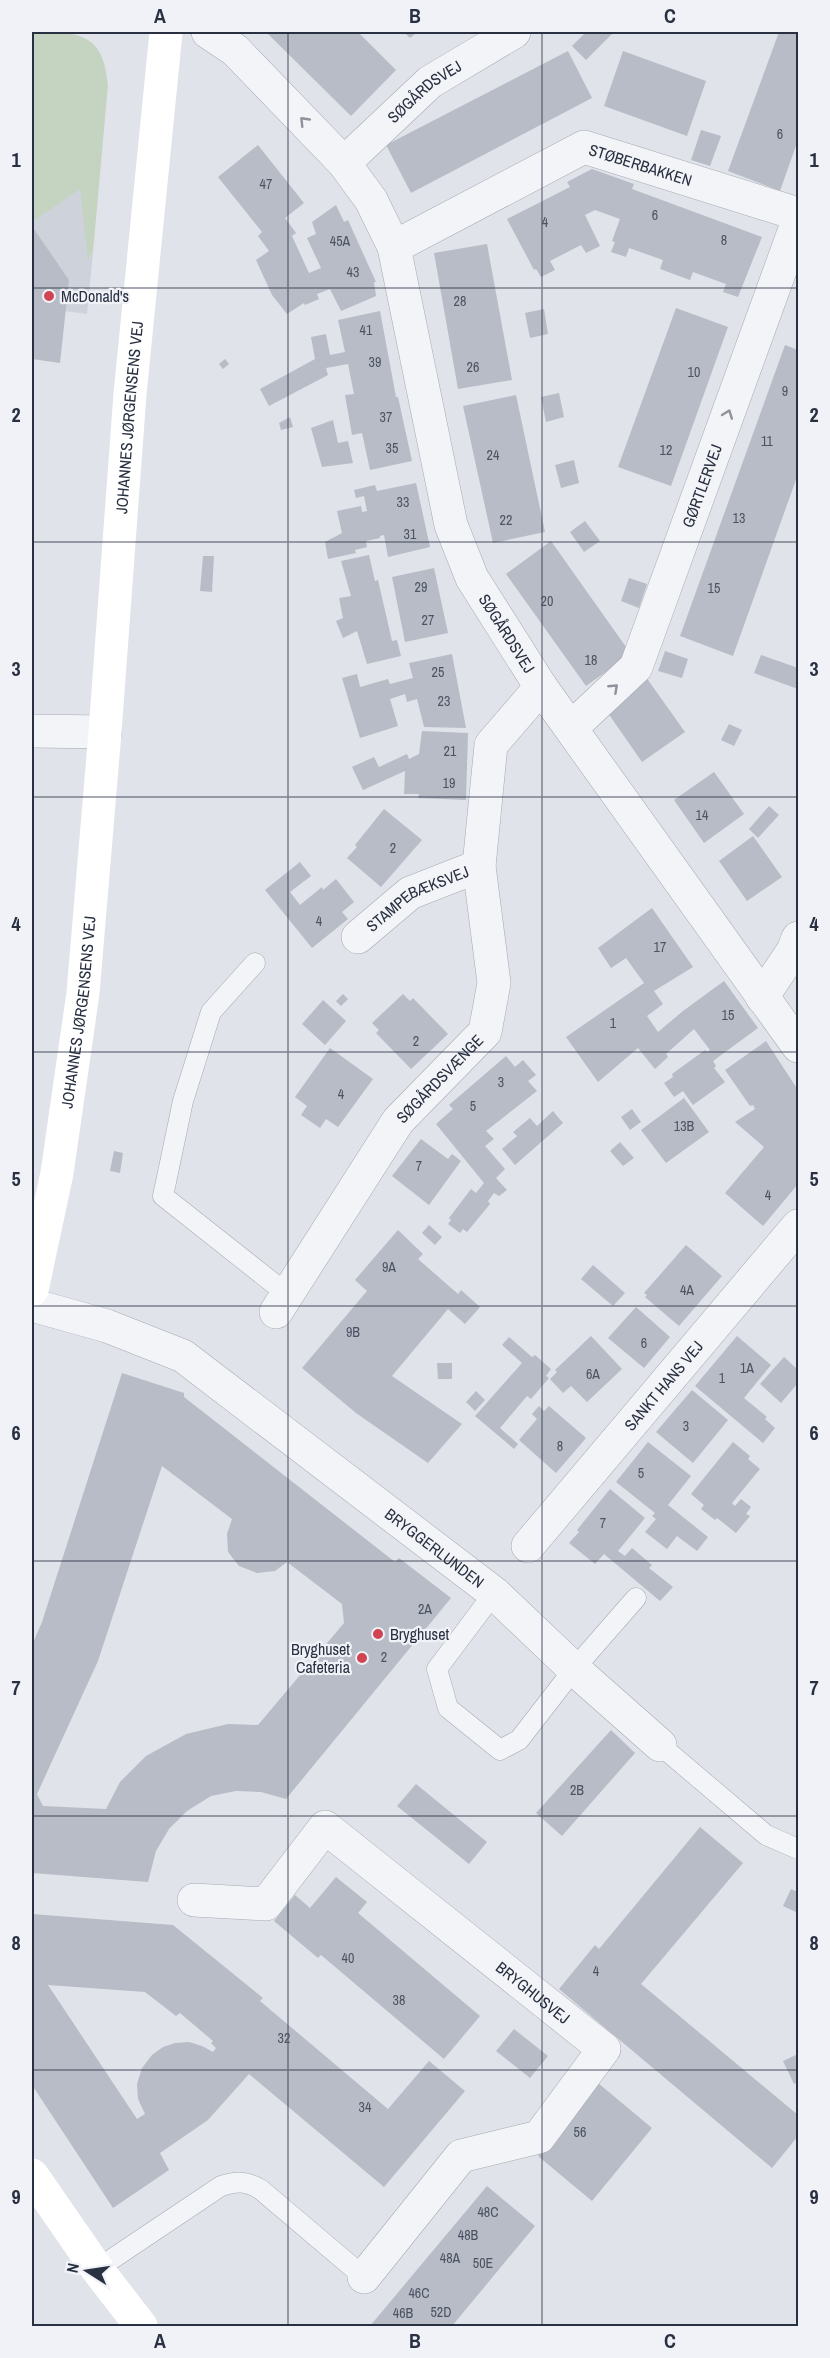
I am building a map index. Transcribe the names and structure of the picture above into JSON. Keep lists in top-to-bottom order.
{
  "streets": {
    "street": [
      "SØGÅRDSVEJ",
      "STØBERBAKKEN",
      "JOHANNES JØRGENSENS VEJ",
      "GØRTLERVEJ",
      "STAMPEBÆKSVEJ",
      "SØGÅRDSVÆNGE",
      "SANKT HANS VEJ",
      "BRYGGERLUNDEN",
      "BRYGHUSVEJ"
    ]
  },
  "crossings": [
    ["SØGÅRDSVEJ", "STØBERBAKKEN"],
    ["SØGÅRDSVEJ", "GØRTLERVEJ"],
    ["SØGÅRDSVEJ", "SØGÅRDSVÆNGE"],
    ["STAMPEBÆKSVEJ", "SØGÅRDSVÆNGE"]
  ],
  "one_way": ["GØRTLERVEJ"],
  "places": ["McDonald's", "Bryghuset", "Bryghuset Cafeteria"],
  "house_numbers": [
    "6",
    "47",
    "6",
    "4",
    "8",
    "45A",
    "43",
    "28",
    "41",
    "39",
    "26",
    "10",
    "9",
    "37",
    "11",
    "35",
    "12",
    "24",
    "33",
    "13",
    "22",
    "31",
    "29",
    "15",
    "20",
    "27",
    "18",
    "25",
    "23",
    "21",
    "19",
    "14",
    "2",
    "4",
    "17",
    "15",
    "1",
    "2",
    "3",
    "4",
    "5",
    "13B",
    "7",
    "4",
    "9A",
    "4A",
    "9B",
    "6",
    "1A",
    "6A",
    "1",
    "3",
    "8",
    "5",
    "7",
    "2A",
    "2",
    "2B",
    "40",
    "4",
    "38",
    "32",
    "34",
    "56",
    "48C",
    "48B",
    "48A",
    "50E",
    "46C",
    "52D",
    "46B"
  ],
  "north": "left",
  "grid": {
    "columns": ["A", "B", "C"],
    "rows": [
      "1",
      "2",
      "3",
      "4",
      "5",
      "6",
      "7",
      "8",
      "9"
    ]
  }
}
